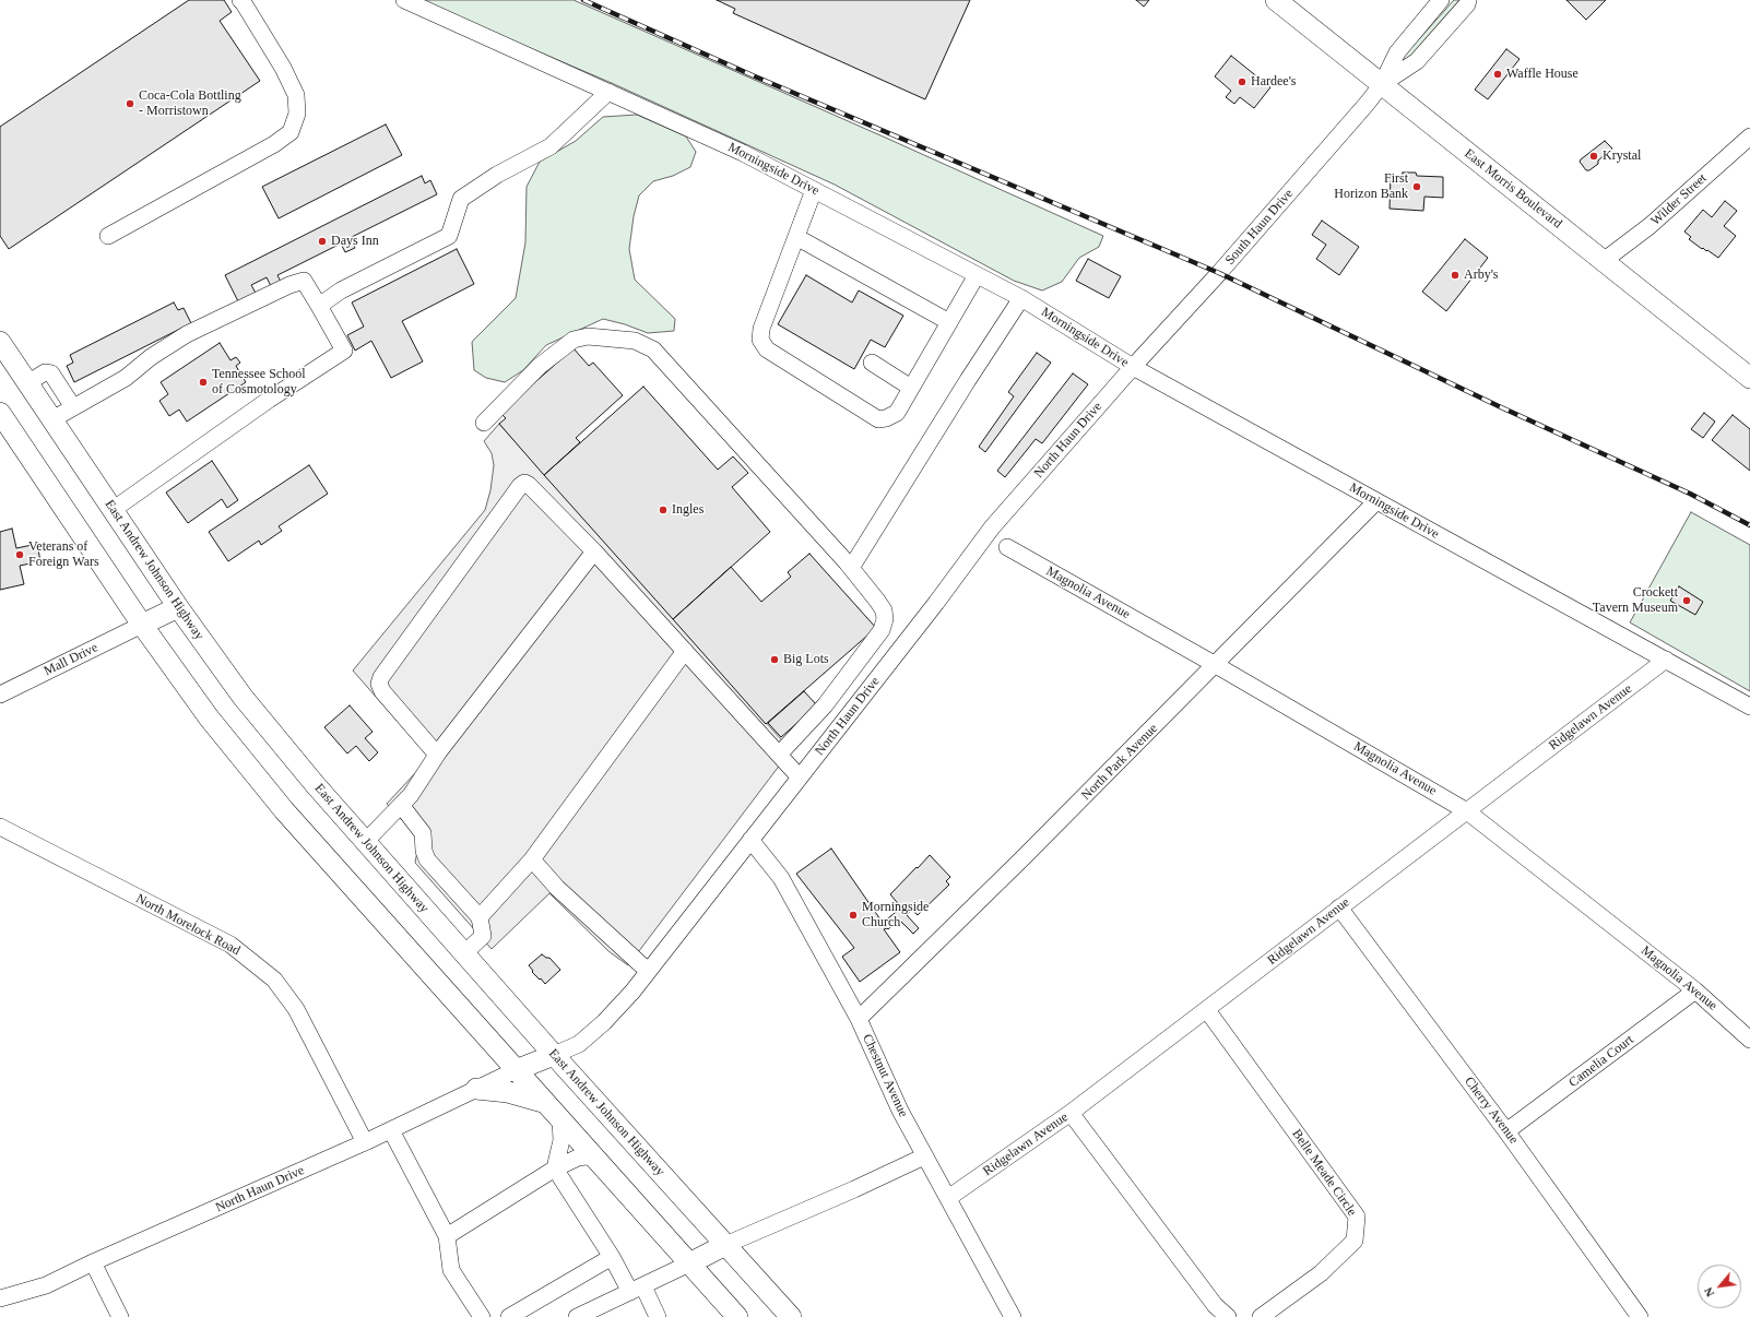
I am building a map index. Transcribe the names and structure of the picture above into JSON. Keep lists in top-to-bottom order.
{
  "streets": {
    "main road": ["East Morris Boulevard", "East Andrew Johnson Highway"],
    "street": [
      "Morningside Drive",
      "Wilder Street",
      "South Haun Drive",
      "North Haun Drive",
      "Magnolia Avenue",
      "Mall Drive",
      "Ridgelawn Avenue",
      "North Park Avenue",
      "North Morelock Road",
      "Camelia Court",
      "Chestnut Avenue",
      "Cherry Avenue",
      "Belle Meade Circle"
    ]
  },
  "crossings": [
    ["Morningside Drive", "South Haun Drive"],
    ["Morningside Drive", "North Haun Drive"],
    ["Morningside Drive", "Ridgelawn Avenue"],
    ["Morningside Drive", "North Park Avenue"],
    ["East Morris Boulevard", "Wilder Street"],
    ["East Morris Boulevard", "South Haun Drive"],
    ["South Haun Drive", "North Haun Drive"],
    ["North Haun Drive", "East Andrew Johnson Highway"],
    ["North Haun Drive", "North Morelock Road"],
    ["North Haun Drive", "Chestnut Avenue"],
    ["Magnolia Avenue", "Ridgelawn Avenue"],
    ["Magnolia Avenue", "North Park Avenue"],
    ["Magnolia Avenue", "Camelia Court"],
    ["Ridgelawn Avenue", "Chestnut Avenue"],
    ["Ridgelawn Avenue", "Cherry Avenue"],
    ["Ridgelawn Avenue", "Belle Meade Circle"],
    ["North Park Avenue", "Chestnut Avenue"],
    ["Camelia Court", "Cherry Avenue"]
  ],
  "places": [
    "Waffle House",
    "Hardee's",
    "Coca-Cola Bottling - Morristown",
    "Krystal",
    "First Horizon Bank",
    "Days Inn",
    "Arby's",
    "Tennessee School of Cosmotology",
    "Ingles",
    "Veterans of Foreign Wars",
    "Crockett Tavern Museum",
    "Big Lots",
    "Morningside Church"
  ],
  "north": "bottom left"
}
